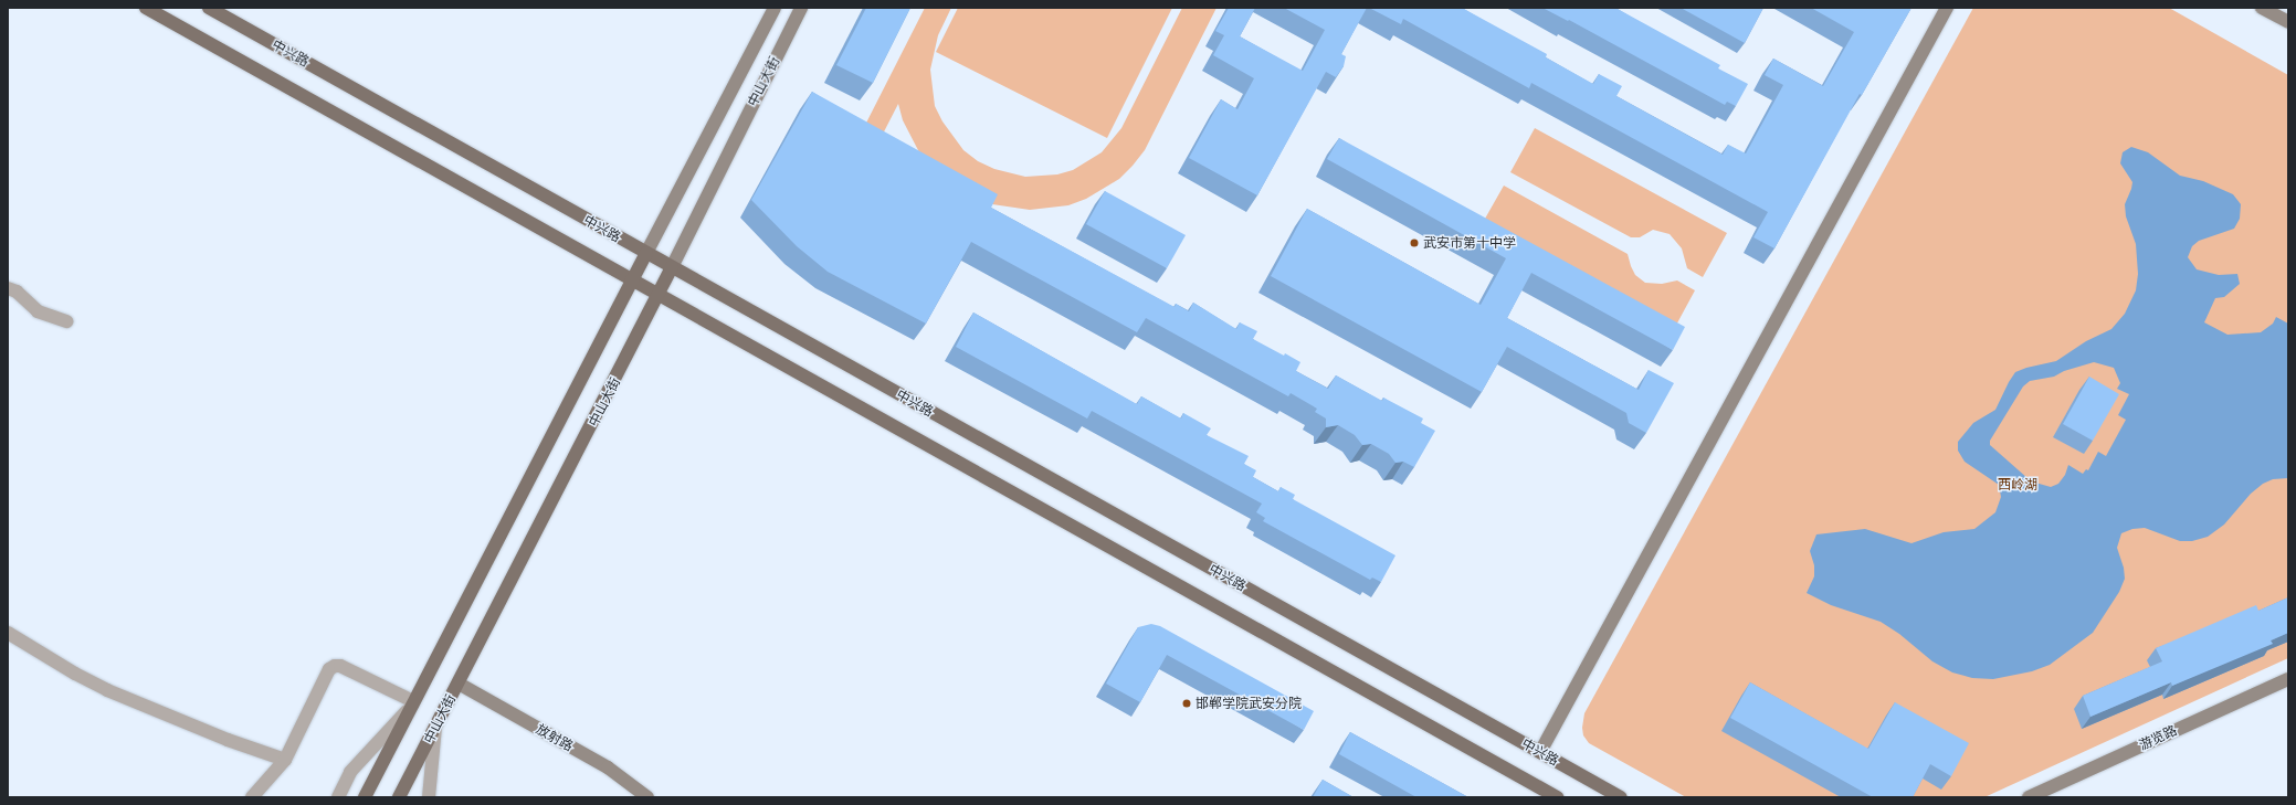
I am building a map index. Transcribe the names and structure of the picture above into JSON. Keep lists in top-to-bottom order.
{
  "streets": {
    "main road": ["中兴路", "中山大街"],
    "street": ["放射路", "游览路"]
  },
  "crossings": [
    ["中兴路", "中山大街"],
    ["中山大街", "放射路"]
  ],
  "parks": ["西岭湖"],
  "places": ["武安市第十中学", "邯郸学院武安分院"]
}
